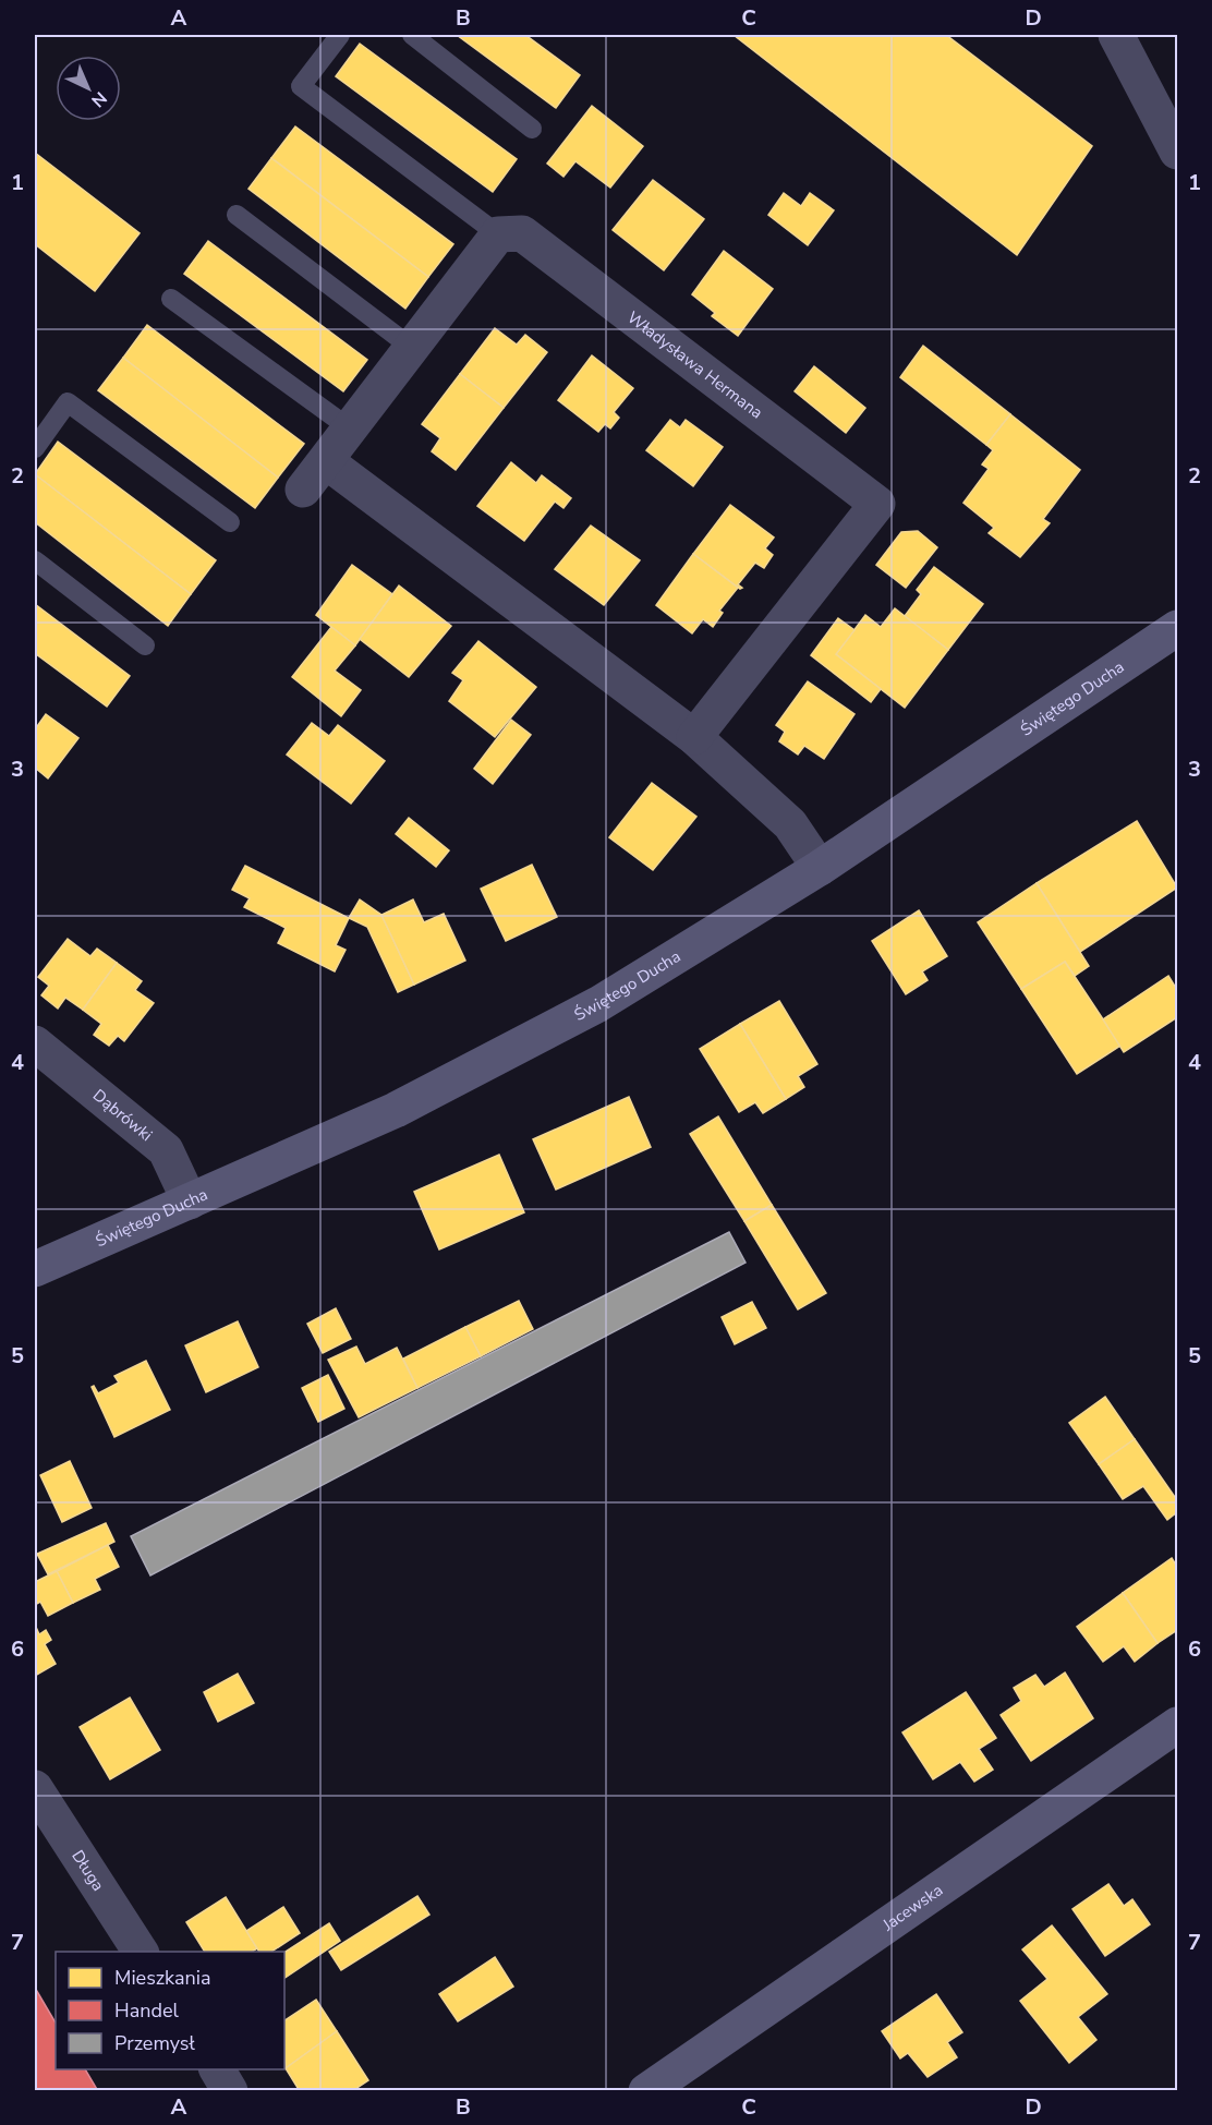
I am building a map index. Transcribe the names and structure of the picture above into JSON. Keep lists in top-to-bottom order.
{
  "streets": {
    "main road": ["Świętego Ducha", "Jacewska"],
    "street": ["Władysława Hermana", "Dąbrówki", "Długa"]
  },
  "crossings": [
    ["Świętego Ducha", "Dąbrówki"]
  ],
  "legend": ["Mieszkania", "Handel", "Przemysł"],
  "north": "bottom right",
  "grid": {
    "columns": [
      "A",
      "B",
      "C",
      "D"
    ],
    "rows": [
      "1",
      "2",
      "3",
      "4",
      "5",
      "6",
      "7"
    ]
  }
}
